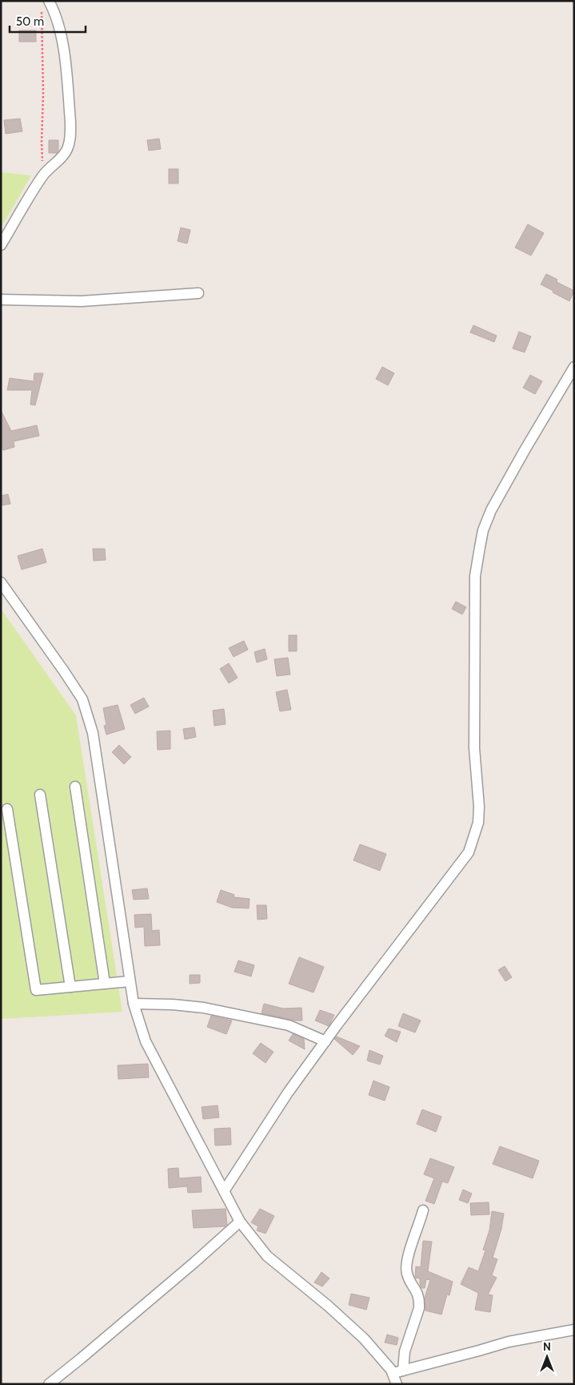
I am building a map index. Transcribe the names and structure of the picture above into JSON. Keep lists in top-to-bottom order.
{
  "scale_bar": "50 m",
  "north": "top"
}
